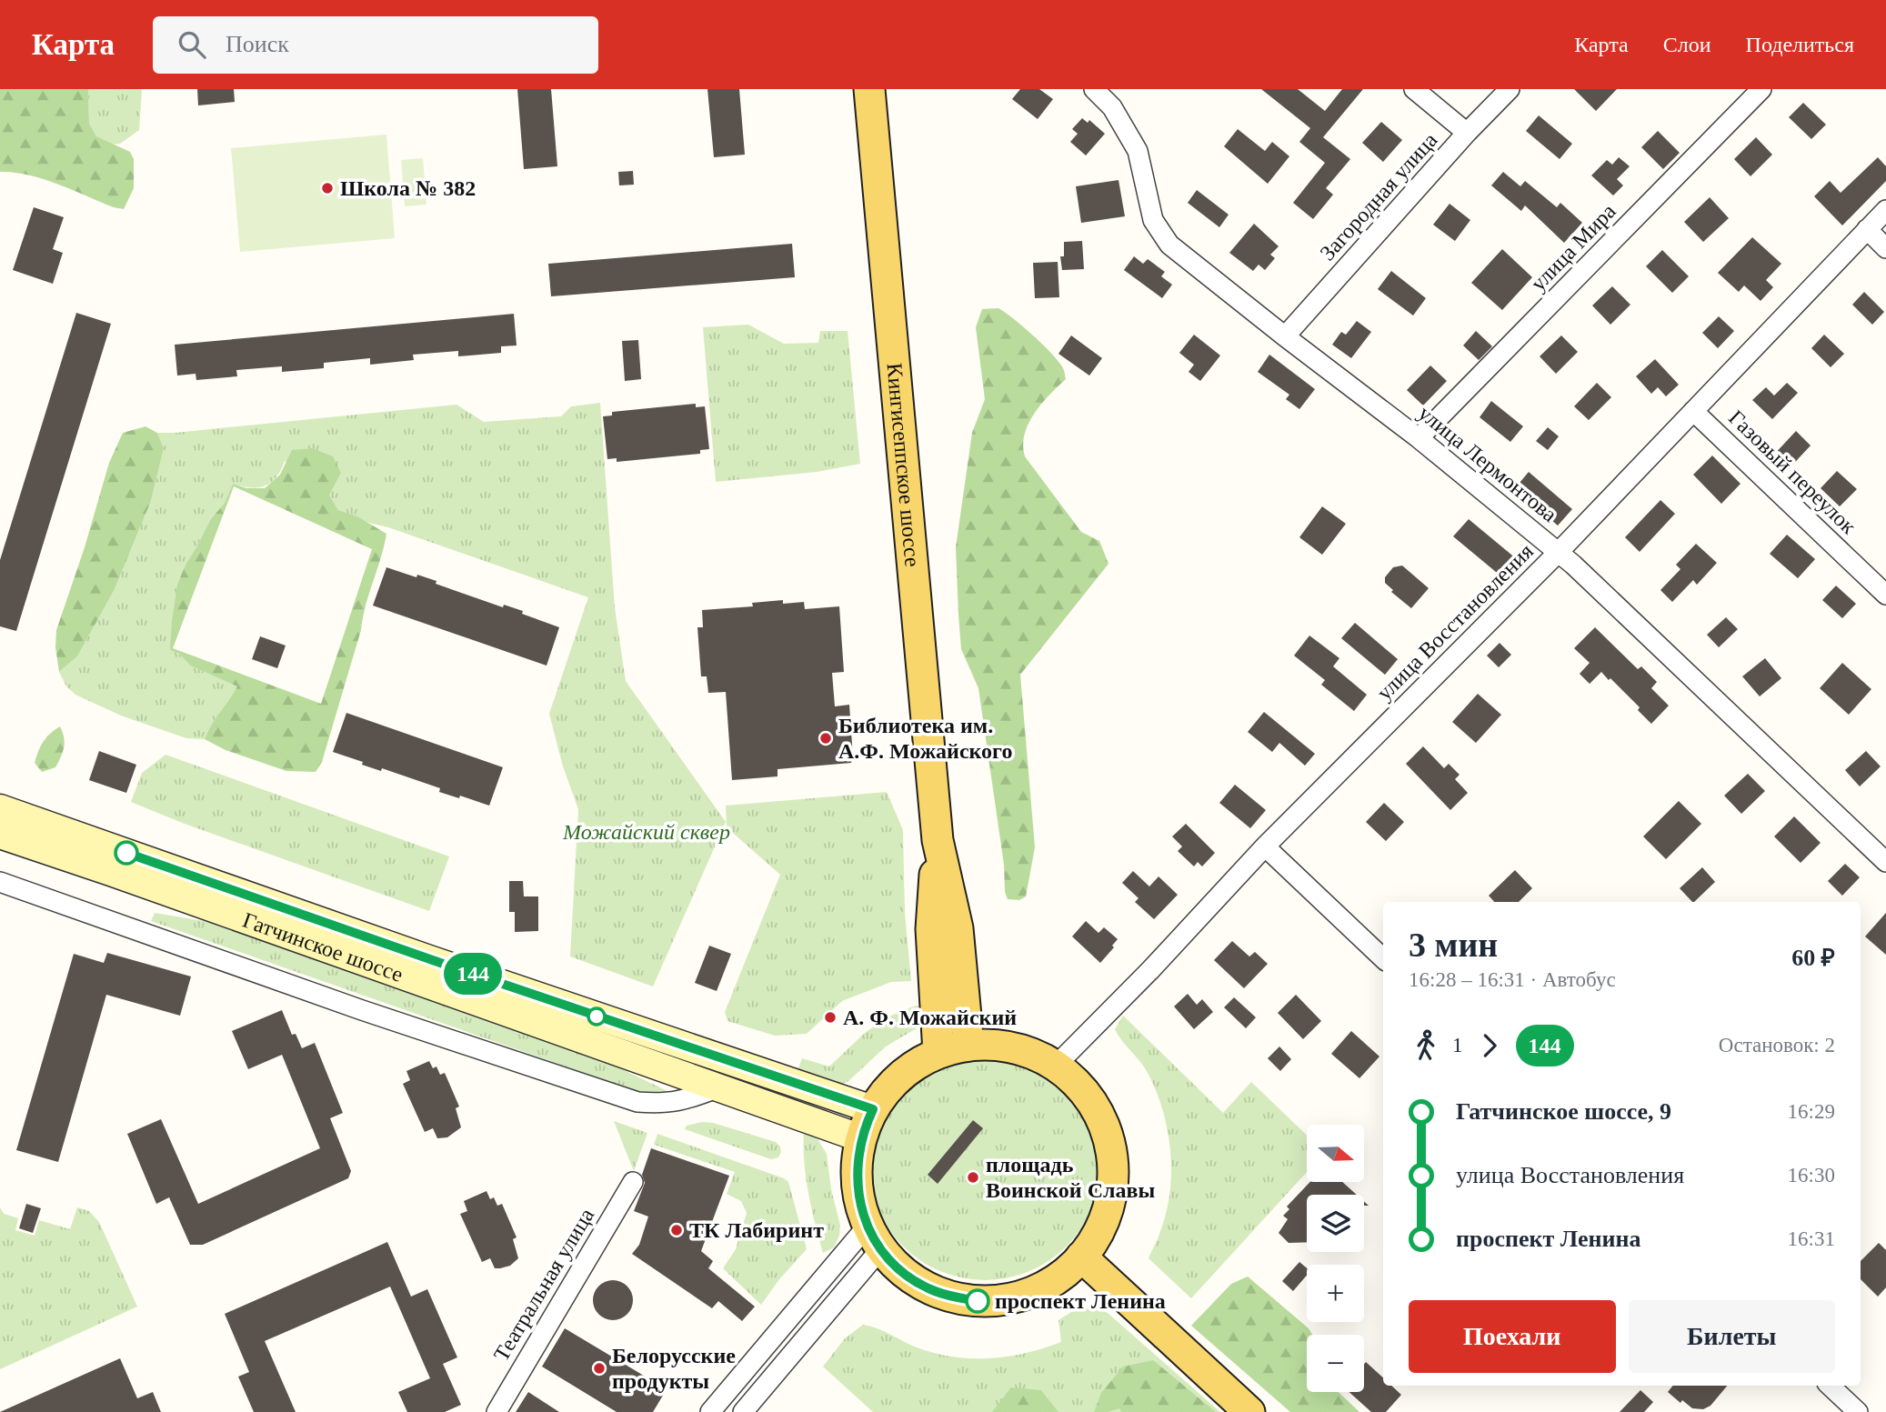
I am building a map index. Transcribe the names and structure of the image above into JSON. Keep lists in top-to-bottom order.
{
  "streets": {
    "main road": ["Кингисеппское шоссе", "Гатчинское шоссе"],
    "street": [
      "Загородная улица",
      "улица Мира",
      "улица Лермонтова",
      "Газовый переулок",
      "улица Восстановления",
      "Театральная улица"
    ]
  },
  "crossings": [
    ["Загородная улица", "улица Лермонтова"],
    ["улица Мира", "улица Лермонтова"],
    ["улица Лермонтова", "улица Восстановления"],
    ["Газовый переулок", "улица Восстановления"]
  ],
  "parks": ["Можайский сквер"],
  "places": [
    "Школа № 382",
    "Библиотека им. А.Ф. Можайского",
    "А. Ф. Можайский",
    "площадь Воинской Славы",
    "ТК Лабиринт",
    "проспект Ленина",
    "Белорусские продукты"
  ],
  "lines": ["bus line 144"],
  "north": "right",
  "page": {
    "header": "Карта",
    "search": "Поиск",
    "nav": ["Карта", "Слои", "Поделиться"],
    "on_map": "144",
    "heading": ["3 мин", "16:28 – 16:31 · Автобус", "60 ₽"],
    "legs": ["1", "144", "Остановок: 2"],
    "list": [
      {
        "name": "Гатчинское шоссе, 9",
        "value": "16:29"
      },
      {
        "name": "улица Восстановления",
        "value": "16:30"
      },
      {
        "name": "проспект Ленина",
        "value": "16:31"
      }
    ],
    "map_buttons": ["+", "−"],
    "buttons": ["Поехали", "Билеты"]
  }
}
